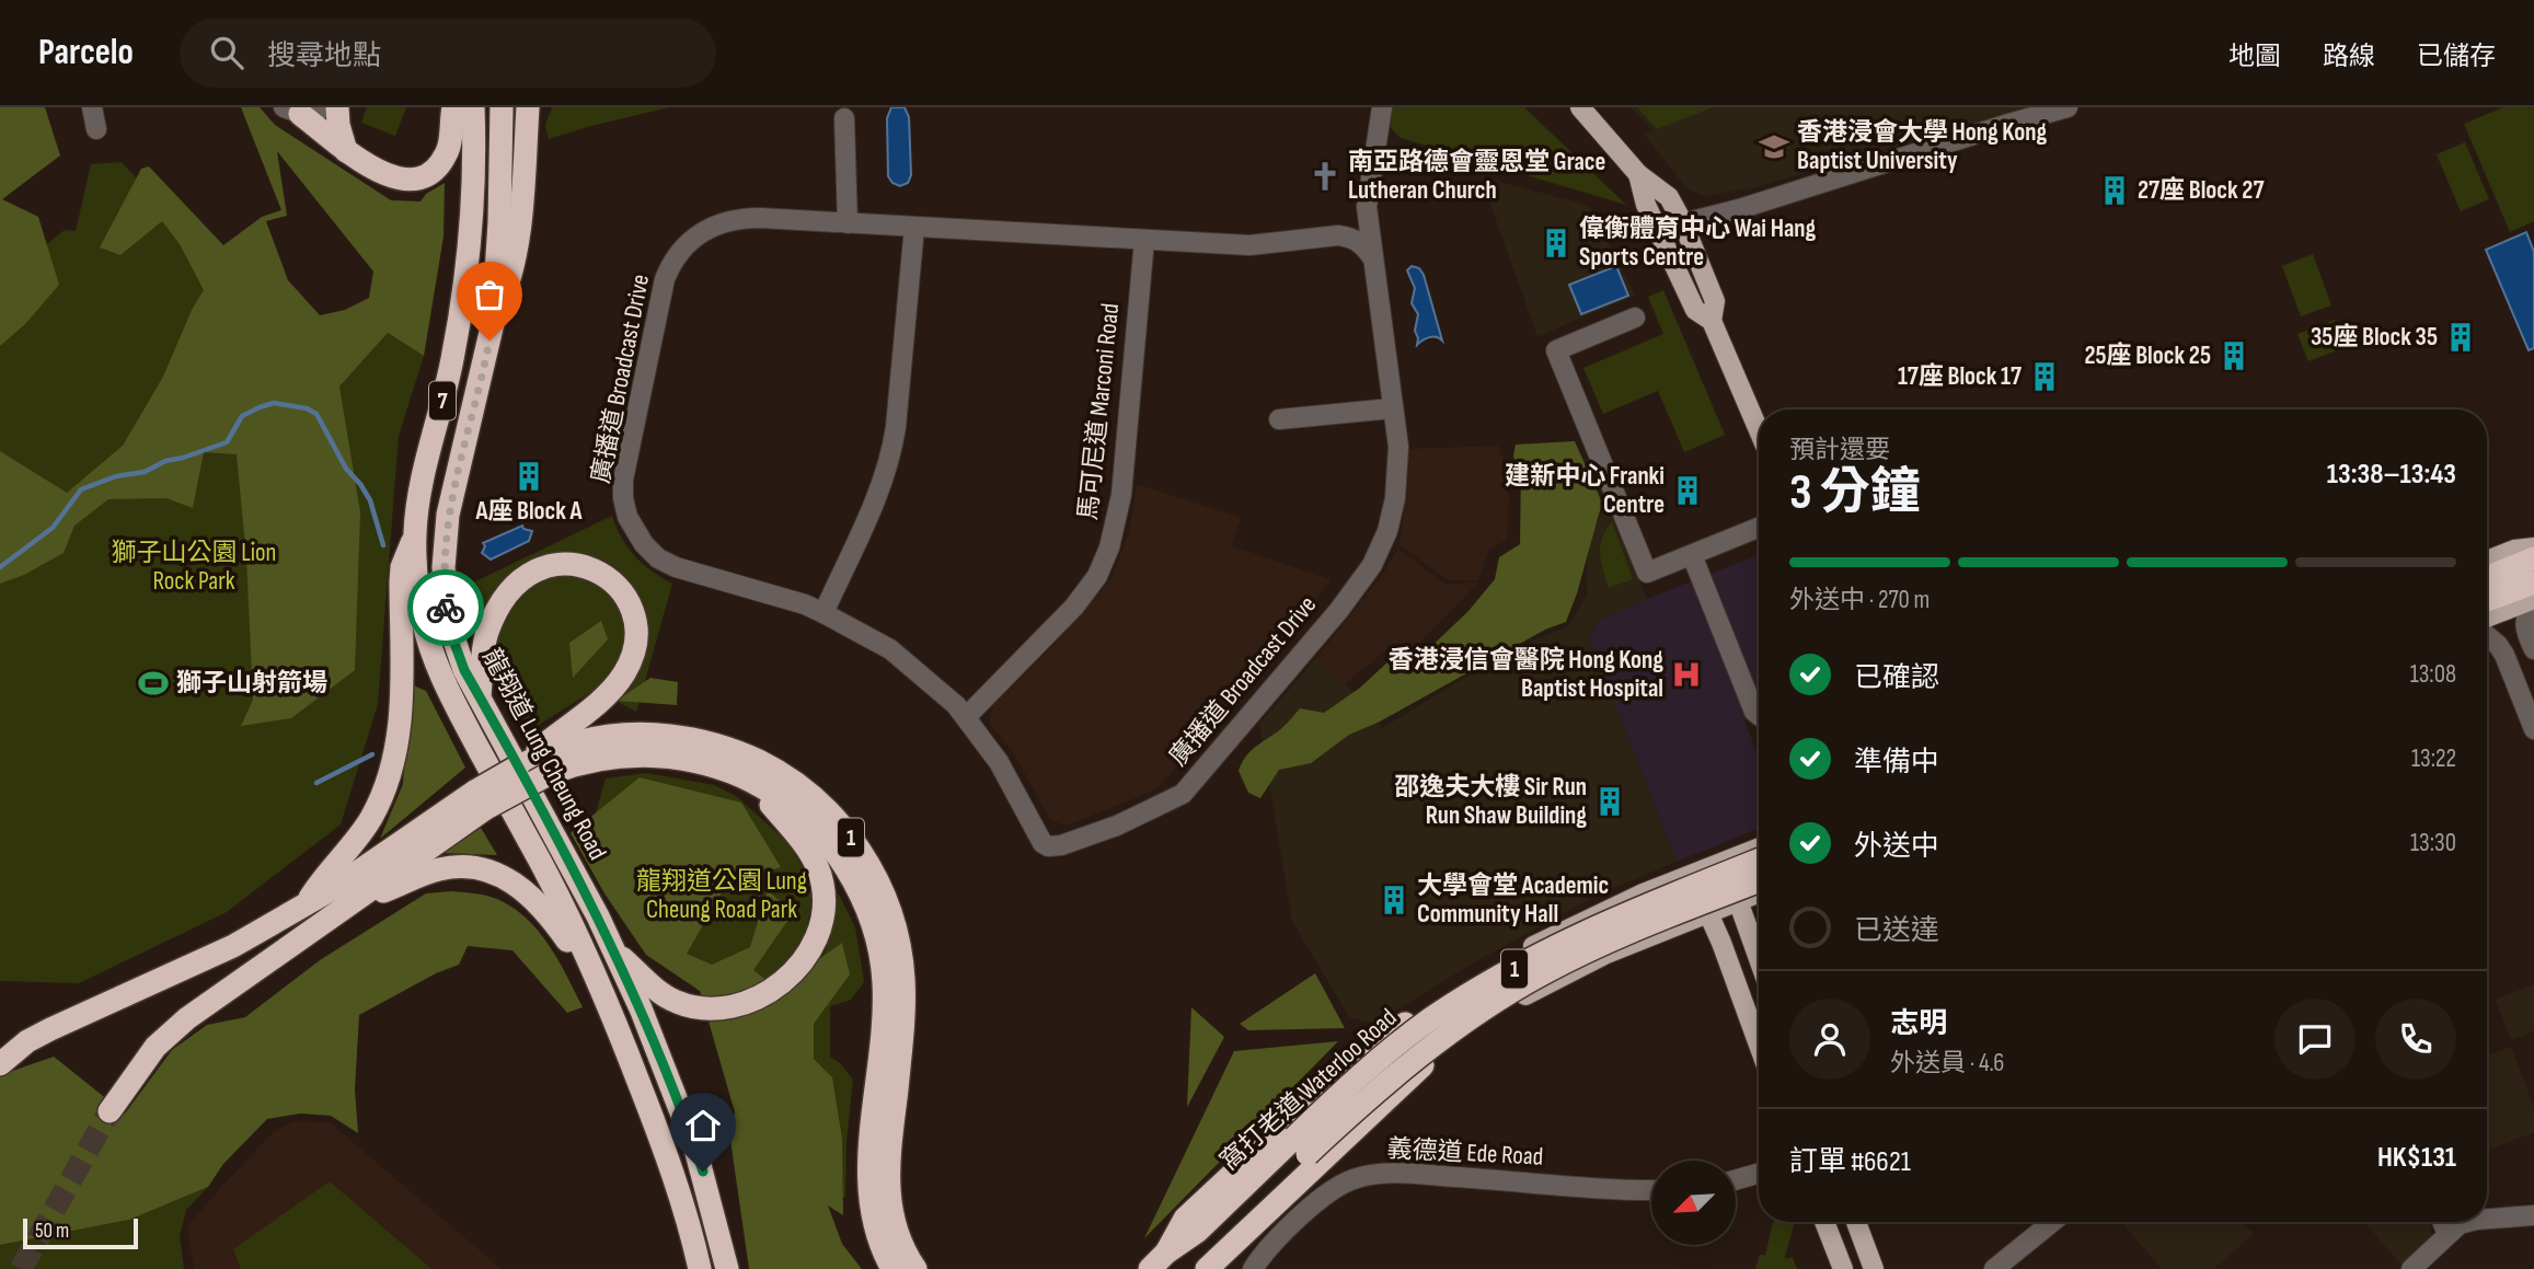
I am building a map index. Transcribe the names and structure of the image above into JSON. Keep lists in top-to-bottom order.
{
  "streets": {
    "highway": [
      "7",
      "龍翔道 Lung Cheung Road",
      "1",
      "窩打老道 Waterloo Road"
    ],
    "street": ["廣播道 Broadcast Drive", "馬可尼道 Marconi Road", "義德道 Ede Road"]
  },
  "crossings": [
    ["廣播道 Broadcast Drive", "馬可尼道 Marconi Road"]
  ],
  "parks": ["獅子山公園 Lion Rock Park", "龍翔道公園 Lung Cheung Road Park"],
  "places": {
    "school or university": ["香港浸會大學 Hong Kong Baptist University"],
    "church": ["南亞路德會靈恩堂 Grace Lutheran Church"],
    "building": [
      "27座 Block 27",
      "偉衡體育中心 Wai Hang Sports Centre",
      "35座 Block 35",
      "25座 Block 25",
      "17座 Block 17",
      "A座 Block A",
      "建新中心 Franki Centre",
      "邵逸夫大樓 Sir Run Run Shaw Building",
      "大學會堂 Academic Community Hall"
    ],
    "hospital": ["香港浸信會醫院 Hong Kong Baptist Hospital"],
    "sports": ["獅子山射箭場"]
  },
  "scale_bar": "50 m",
  "north": "bottom left",
  "page": {
    "header": "Parcelo",
    "search": "搜尋地點",
    "nav": ["地圖", "路線", "已儲存"],
    "heading": ["3 分鐘", "預計還要", "13:38–13:43"],
    "panel": [
      "志明",
      "外送員 · 4.6",
      "訂單 #6621",
      "HK$131"
    ],
    "bar": "外送中 · 270 m",
    "list": [
      ["已確認", "13:08"],
      ["準備中", "13:22"],
      ["外送中", "13:30"],
      "已送達"
    ],
    "scale": "50 m"
  }
}
